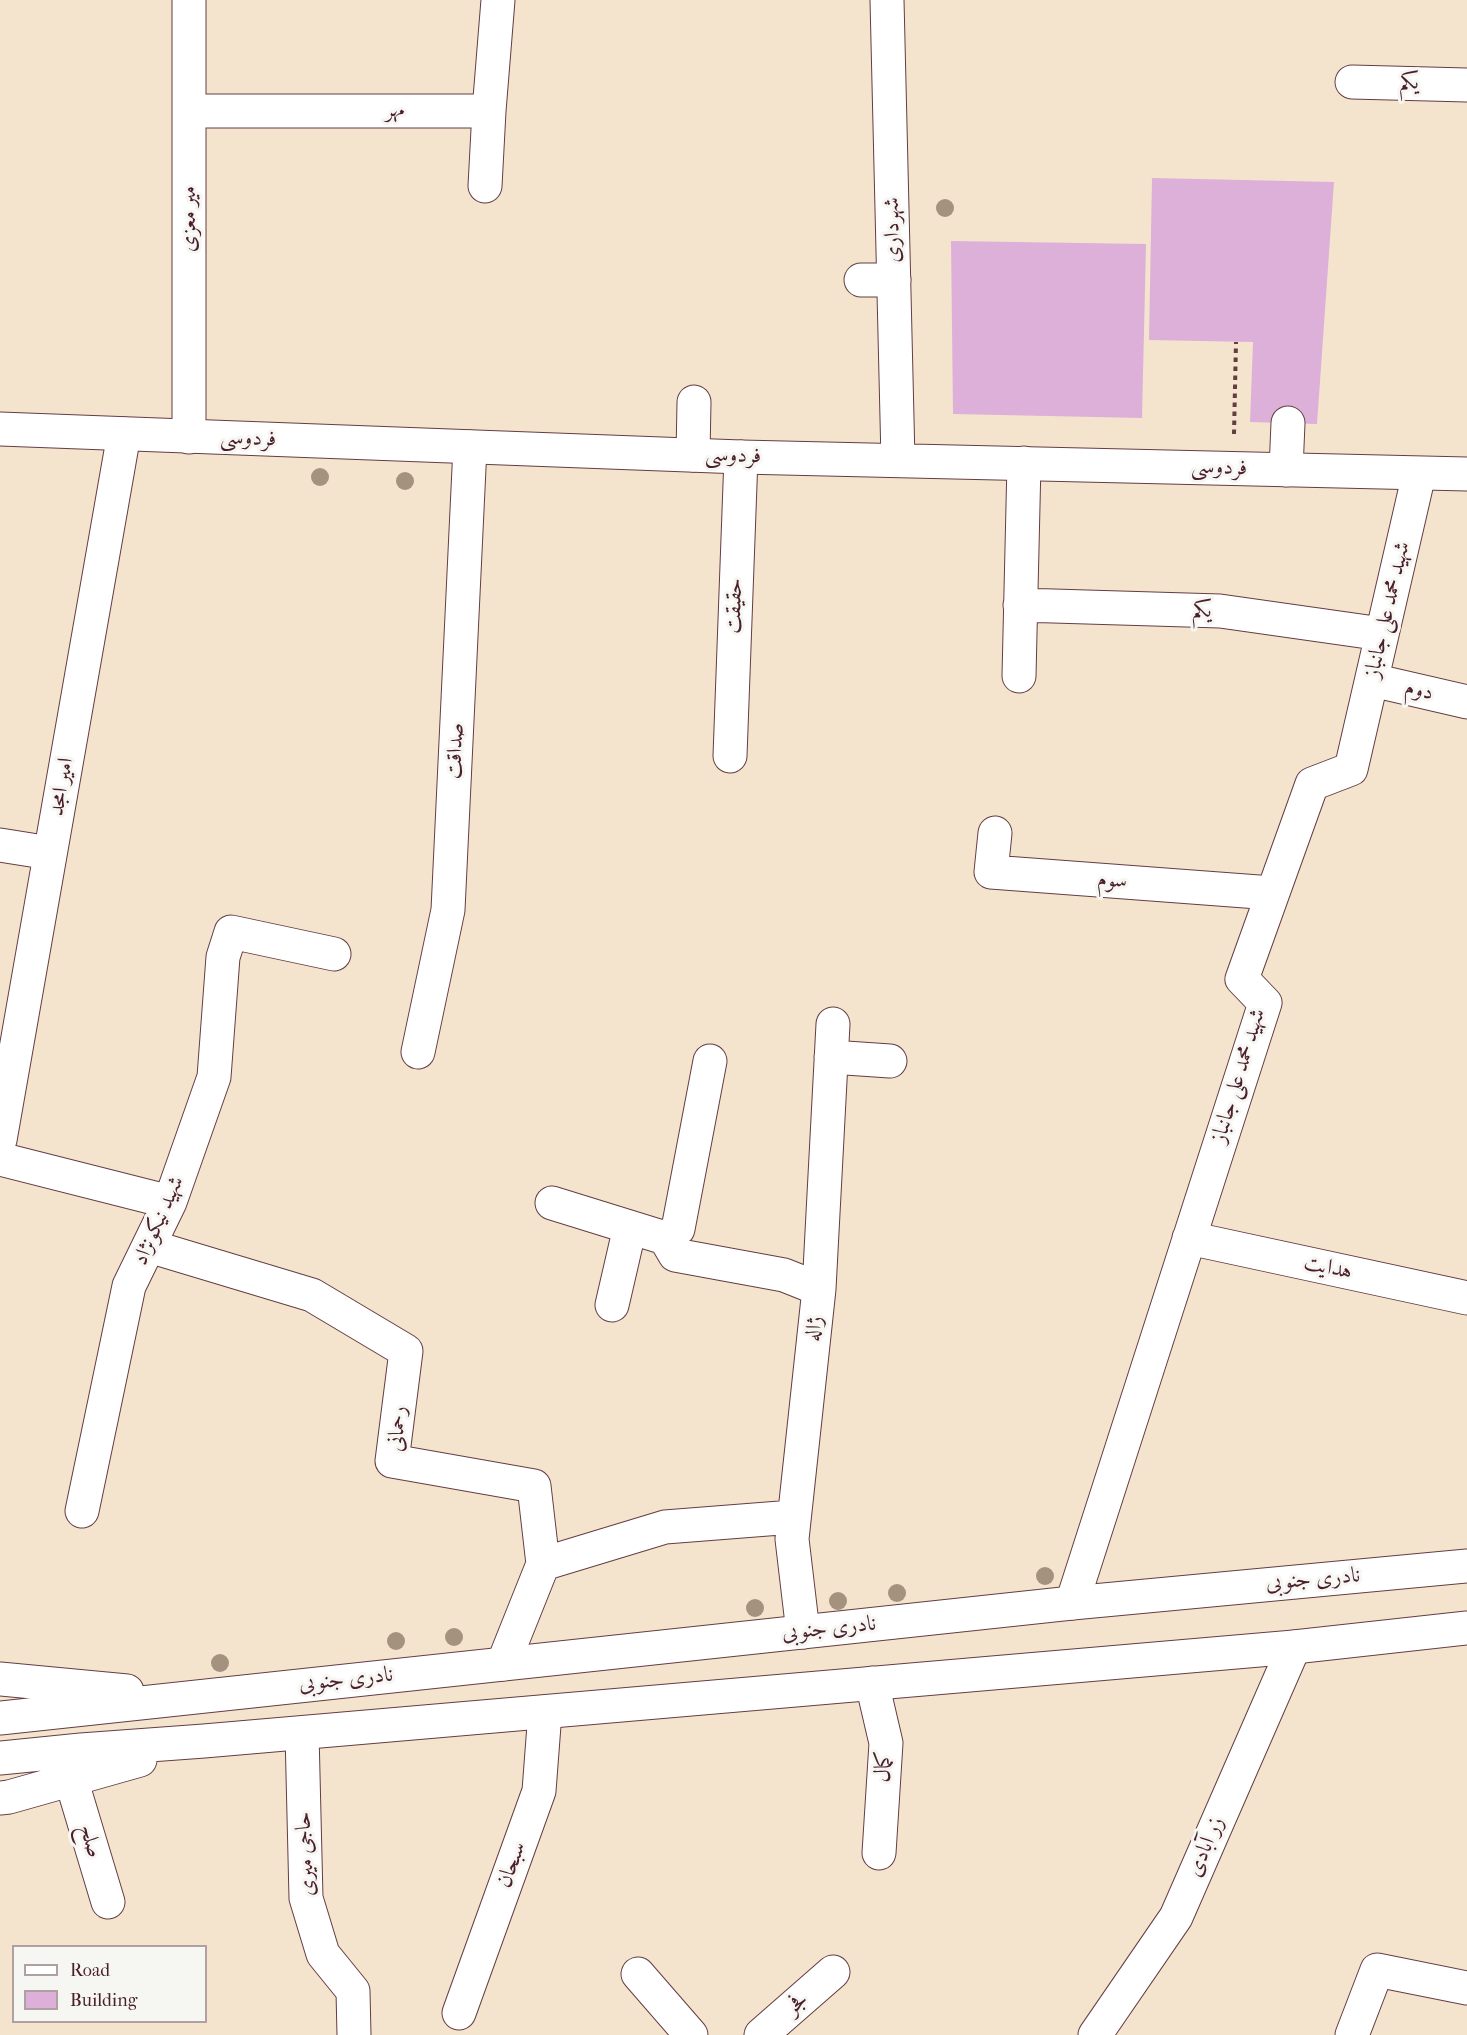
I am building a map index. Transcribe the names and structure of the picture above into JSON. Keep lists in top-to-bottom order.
{
  "streets": {
    "main road": [
      "یکم",
      "مهر",
      "میر معزی",
      "شهرداری",
      "فردوسی",
      "حقیقت",
      "شهید محمد علی جانباز",
      "دوم",
      "صداقت",
      "امیر امجد",
      "سوم",
      "شهید نیکونژاد",
      "هدایت",
      "ژاله",
      "رحمانی",
      "نادری جنوبی",
      "کمال",
      "صلح",
      "زر آبادی",
      "حاجی میری",
      "سبحان",
      "فجر"
    ]
  },
  "crossings": [
    ["یکم", "شهید محمد علی جانباز"],
    ["مهر", "میر معزی"],
    ["میر معزی", "فردوسی"],
    ["شهرداری", "فردوسی"],
    ["فردوسی", "حقیقت"],
    ["فردوسی", "شهید محمد علی جانباز"],
    ["فردوسی", "صداقت"],
    ["فردوسی", "امیر امجد"],
    ["شهید محمد علی جانباز", "دوم"],
    ["شهید محمد علی جانباز", "سوم"],
    ["شهید محمد علی جانباز", "هدایت"],
    ["شهید محمد علی جانباز", "نادری جنوبی"],
    ["شهید نیکونژاد", "رحمانی"],
    ["ژاله", "نادری جنوبی"],
    ["رحمانی", "نادری جنوبی"]
  ],
  "legend": ["Road", "Building"]
}
